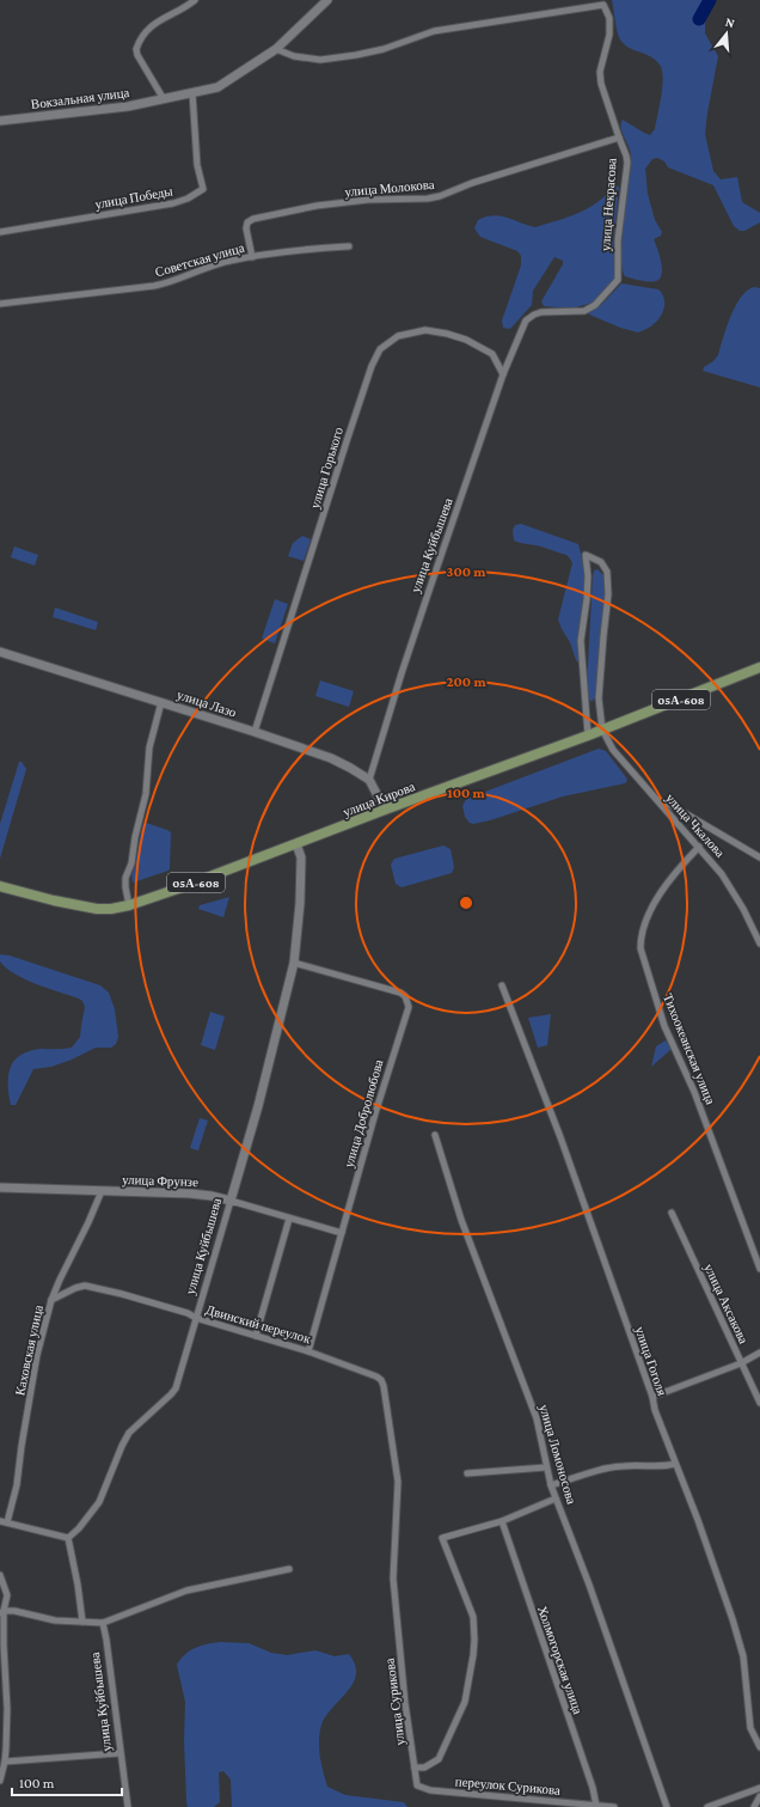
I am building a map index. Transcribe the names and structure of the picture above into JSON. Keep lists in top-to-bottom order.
{
  "streets": {
    "main road": [
      "Вокзальная улица",
      "улица Куйбышева",
      "05А-608",
      "улица Лазо",
      "улица Кирова",
      "улица Фрунзе"
    ],
    "street": [
      "улица Молокова",
      "улица Победы",
      "улица Некрасова",
      "Советская улица",
      "улица Горького",
      "улица Чкалова",
      "Тихоокеанская улица",
      "улица Добролюбова",
      "улица Аксакова",
      "Двинский переулок",
      "Каховская улица",
      "улица Гоголя",
      "улица Ломоносова",
      "Холмогорская улица",
      "улица Сурикова",
      "переулок Сурикова"
    ]
  },
  "crossings": [
    ["Вокзальная улица", "улица Победы"],
    ["Вокзальная улица", "улица Некрасова"],
    ["улица Молокова", "улица Некрасова"],
    ["улица Молокова", "Советская улица"],
    ["улица Некрасова", "улица Горького"],
    ["улица Некрасова", "улица Куйбышева"],
    ["улица Горького", "улица Куйбышева"],
    ["улица Горького", "улица Лазо"],
    ["улица Куйбышева", "улица Лазо"],
    ["улица Куйбышева", "улица Кирова"],
    ["улица Куйбышева", "улица Добролюбова"],
    ["улица Куйбышева", "улица Фрунзе"],
    ["улица Куйбышева", "Двинский переулок"],
    ["улица Кирова", "улица Чкалова"],
    ["улица Чкалова", "Тихоокеанская улица"],
    ["улица Добролюбова", "улица Фрунзе"],
    ["улица Добролюбова", "Двинский переулок"],
    ["улица Фрунзе", "Каховская улица"],
    ["Двинский переулок", "Каховская улица"],
    ["Двинский переулок", "улица Сурикова"],
    ["Холмогорская улица", "переулок Сурикова"],
    ["улица Сурикова", "переулок Сурикова"]
  ],
  "scale_bar": "100 m",
  "north": "top",
  "rings": ["300 m", "200 m", "100 m"]
}
